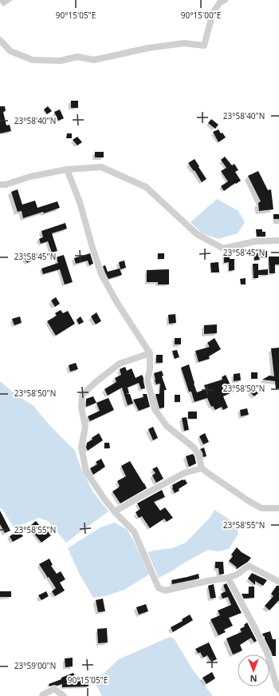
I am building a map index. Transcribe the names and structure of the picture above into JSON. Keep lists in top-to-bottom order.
{
  "north": "bottom",
  "coordinates": [
    "90°15'05\"E",
    "90°15'00\"E",
    "23°58'40\"N",
    "23°58'45\"N",
    "23°58'50\"N",
    "23°58'55\"N",
    "23°59'00\"N"
  ]
}
